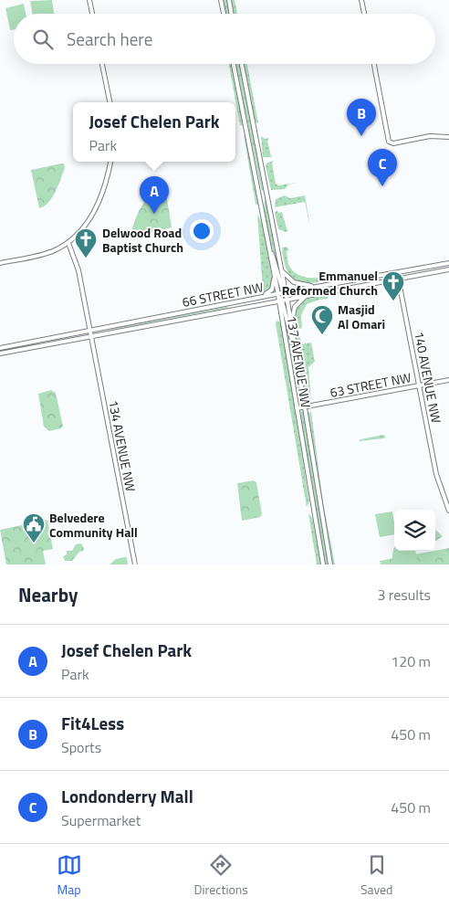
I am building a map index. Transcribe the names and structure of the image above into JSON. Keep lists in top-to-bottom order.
{
  "streets": {
    "main road": [
      "66 STREET NW",
      "137 AVENUE NW",
      "140 AVENUE NW",
      "63 STREET NW",
      "134 AVENUE NW"
    ]
  },
  "crossings": [
    ["66 STREET NW", "137 AVENUE NW"],
    ["66 STREET NW", "140 AVENUE NW"],
    ["66 STREET NW", "134 AVENUE NW"],
    ["137 AVENUE NW", "63 STREET NW"],
    ["140 AVENUE NW", "63 STREET NW"]
  ],
  "places": {
    "church": ["Delwood Road Baptist Church", "Emmanuel Reformed Church"],
    "mosque": ["Masjid Al Omari"],
    "public building": ["Belvedere Community Hall"]
  },
  "page": {
    "search": "Search here",
    "pins": ["B", "C", "A"],
    "popup": ["Josef Chelen Park", "Park"],
    "heading": ["Nearby", "3 results"],
    "list": [
      {
        "mark": "A",
        "name": "Josef Chelen Park",
        "note": "Park",
        "value": "120 m"
      },
      {
        "mark": "B",
        "name": "Fit4Less",
        "note": "Sports",
        "value": "450 m"
      },
      {
        "mark": "C",
        "name": "Londonderry Mall",
        "note": "Supermarket",
        "value": "450 m"
      }
    ],
    "nav": ["Map", "Directions", "Saved"]
  }
}
